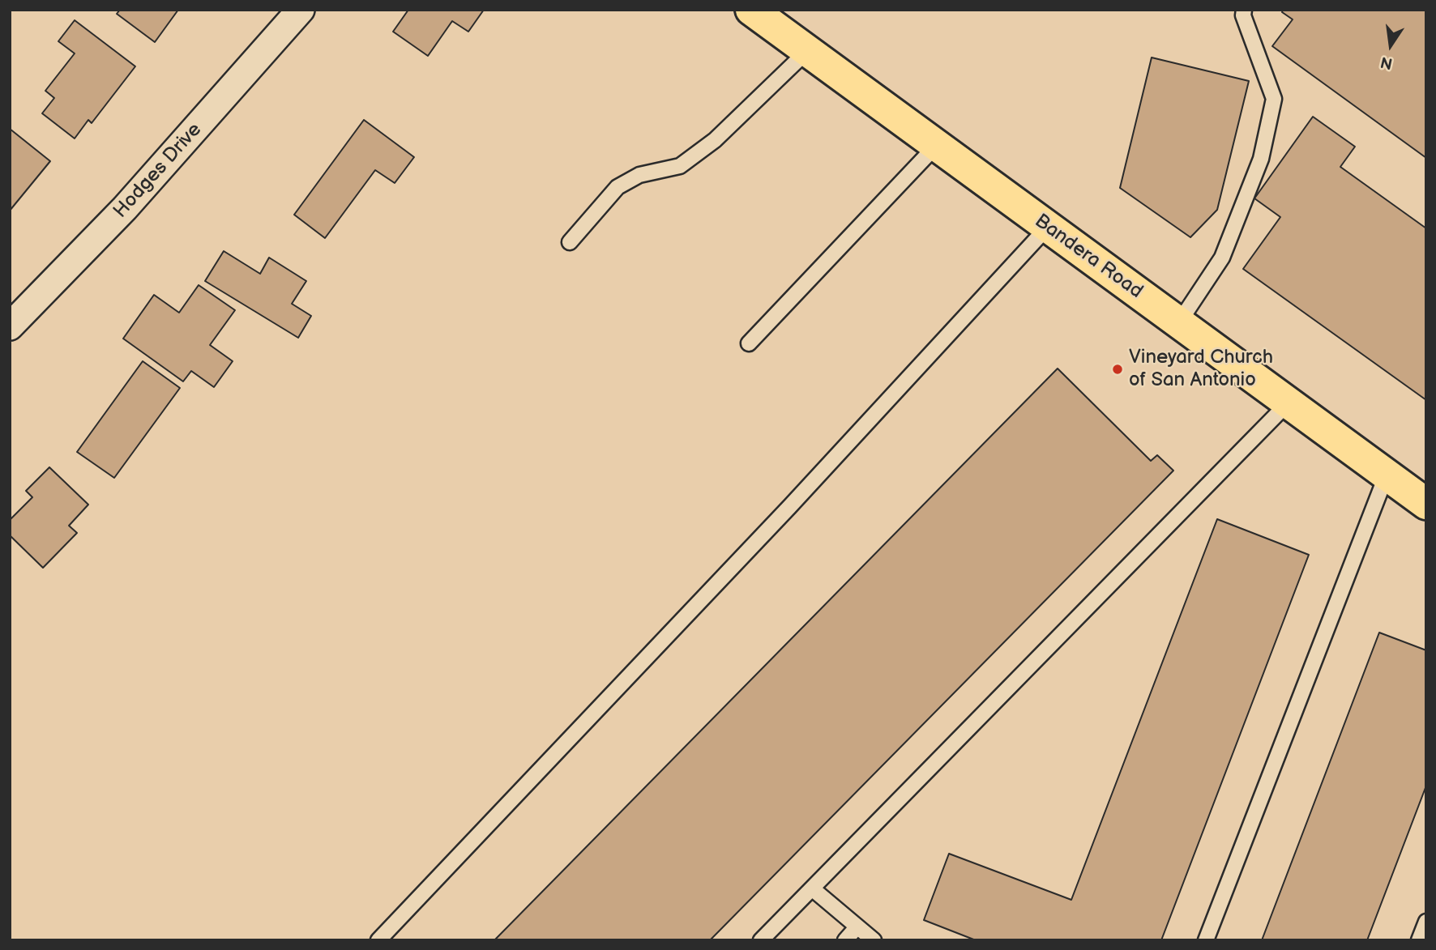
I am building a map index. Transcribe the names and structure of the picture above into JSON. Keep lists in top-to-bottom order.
{
  "streets": {
    "main road": ["Bandera Road"],
    "street": ["Hodges Drive"]
  },
  "places": ["Vineyard Church of San Antonio"],
  "north": "bottom"
}
